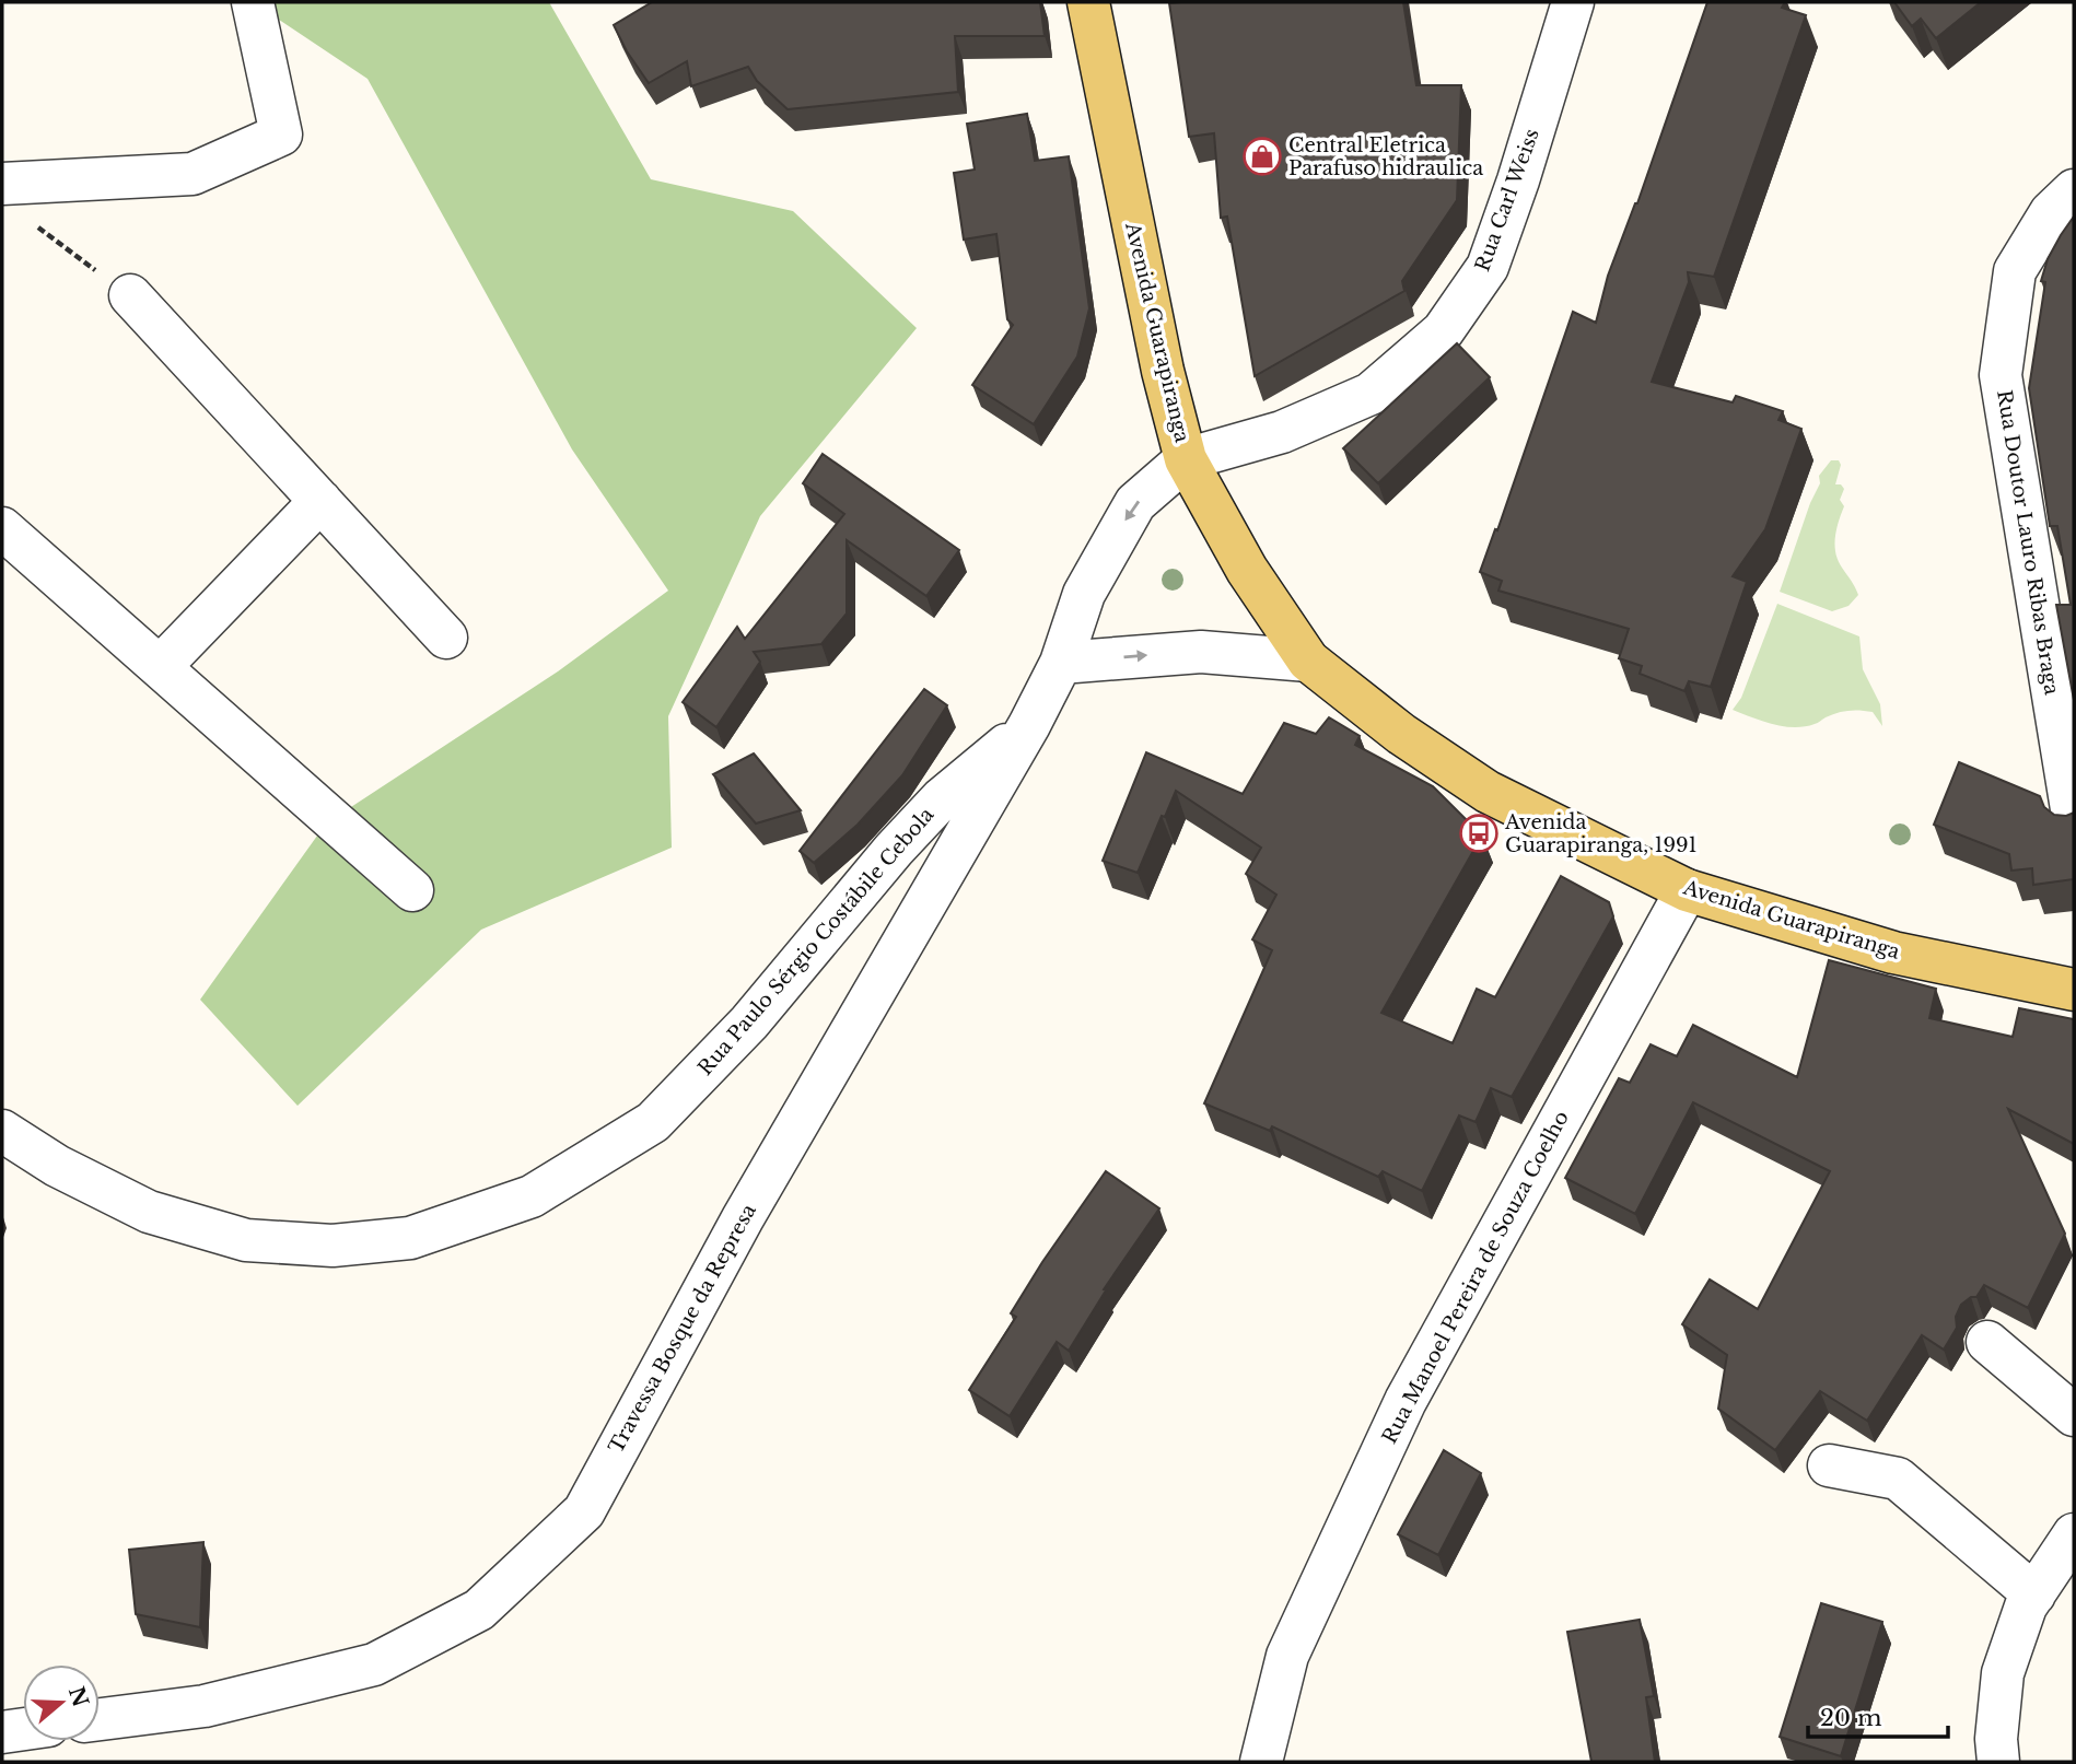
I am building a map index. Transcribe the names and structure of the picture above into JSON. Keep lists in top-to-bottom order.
{
  "streets": {
    "main road": ["Avenida Guarapiranga"],
    "street": [
      "Rua Carl Weiss",
      "Rua Doutor Lauro Ribas Braga",
      "Rua Paulo Sérgio Costábile Cebola",
      "Rua Manoel Pereira de Souza Coelho",
      "Travessa Bosque da Represa"
    ]
  },
  "crossings": [
    ["Rua Carl Weiss", "Avenida Guarapiranga"],
    ["Rua Carl Weiss", "Travessa Bosque da Represa"],
    ["Avenida Guarapiranga", "Rua Manoel Pereira de Souza Coelho"],
    ["Avenida Guarapiranga", "Travessa Bosque da Represa"],
    ["Rua Paulo Sérgio Costábile Cebola", "Travessa Bosque da Represa"]
  ],
  "places": {
    "shop": ["Central Eletrica Parafuso hidraulica"],
    "bus stop": ["Avenida Guarapiranga, 1991"]
  },
  "scale_bar": "20 m",
  "north": "right"
}
